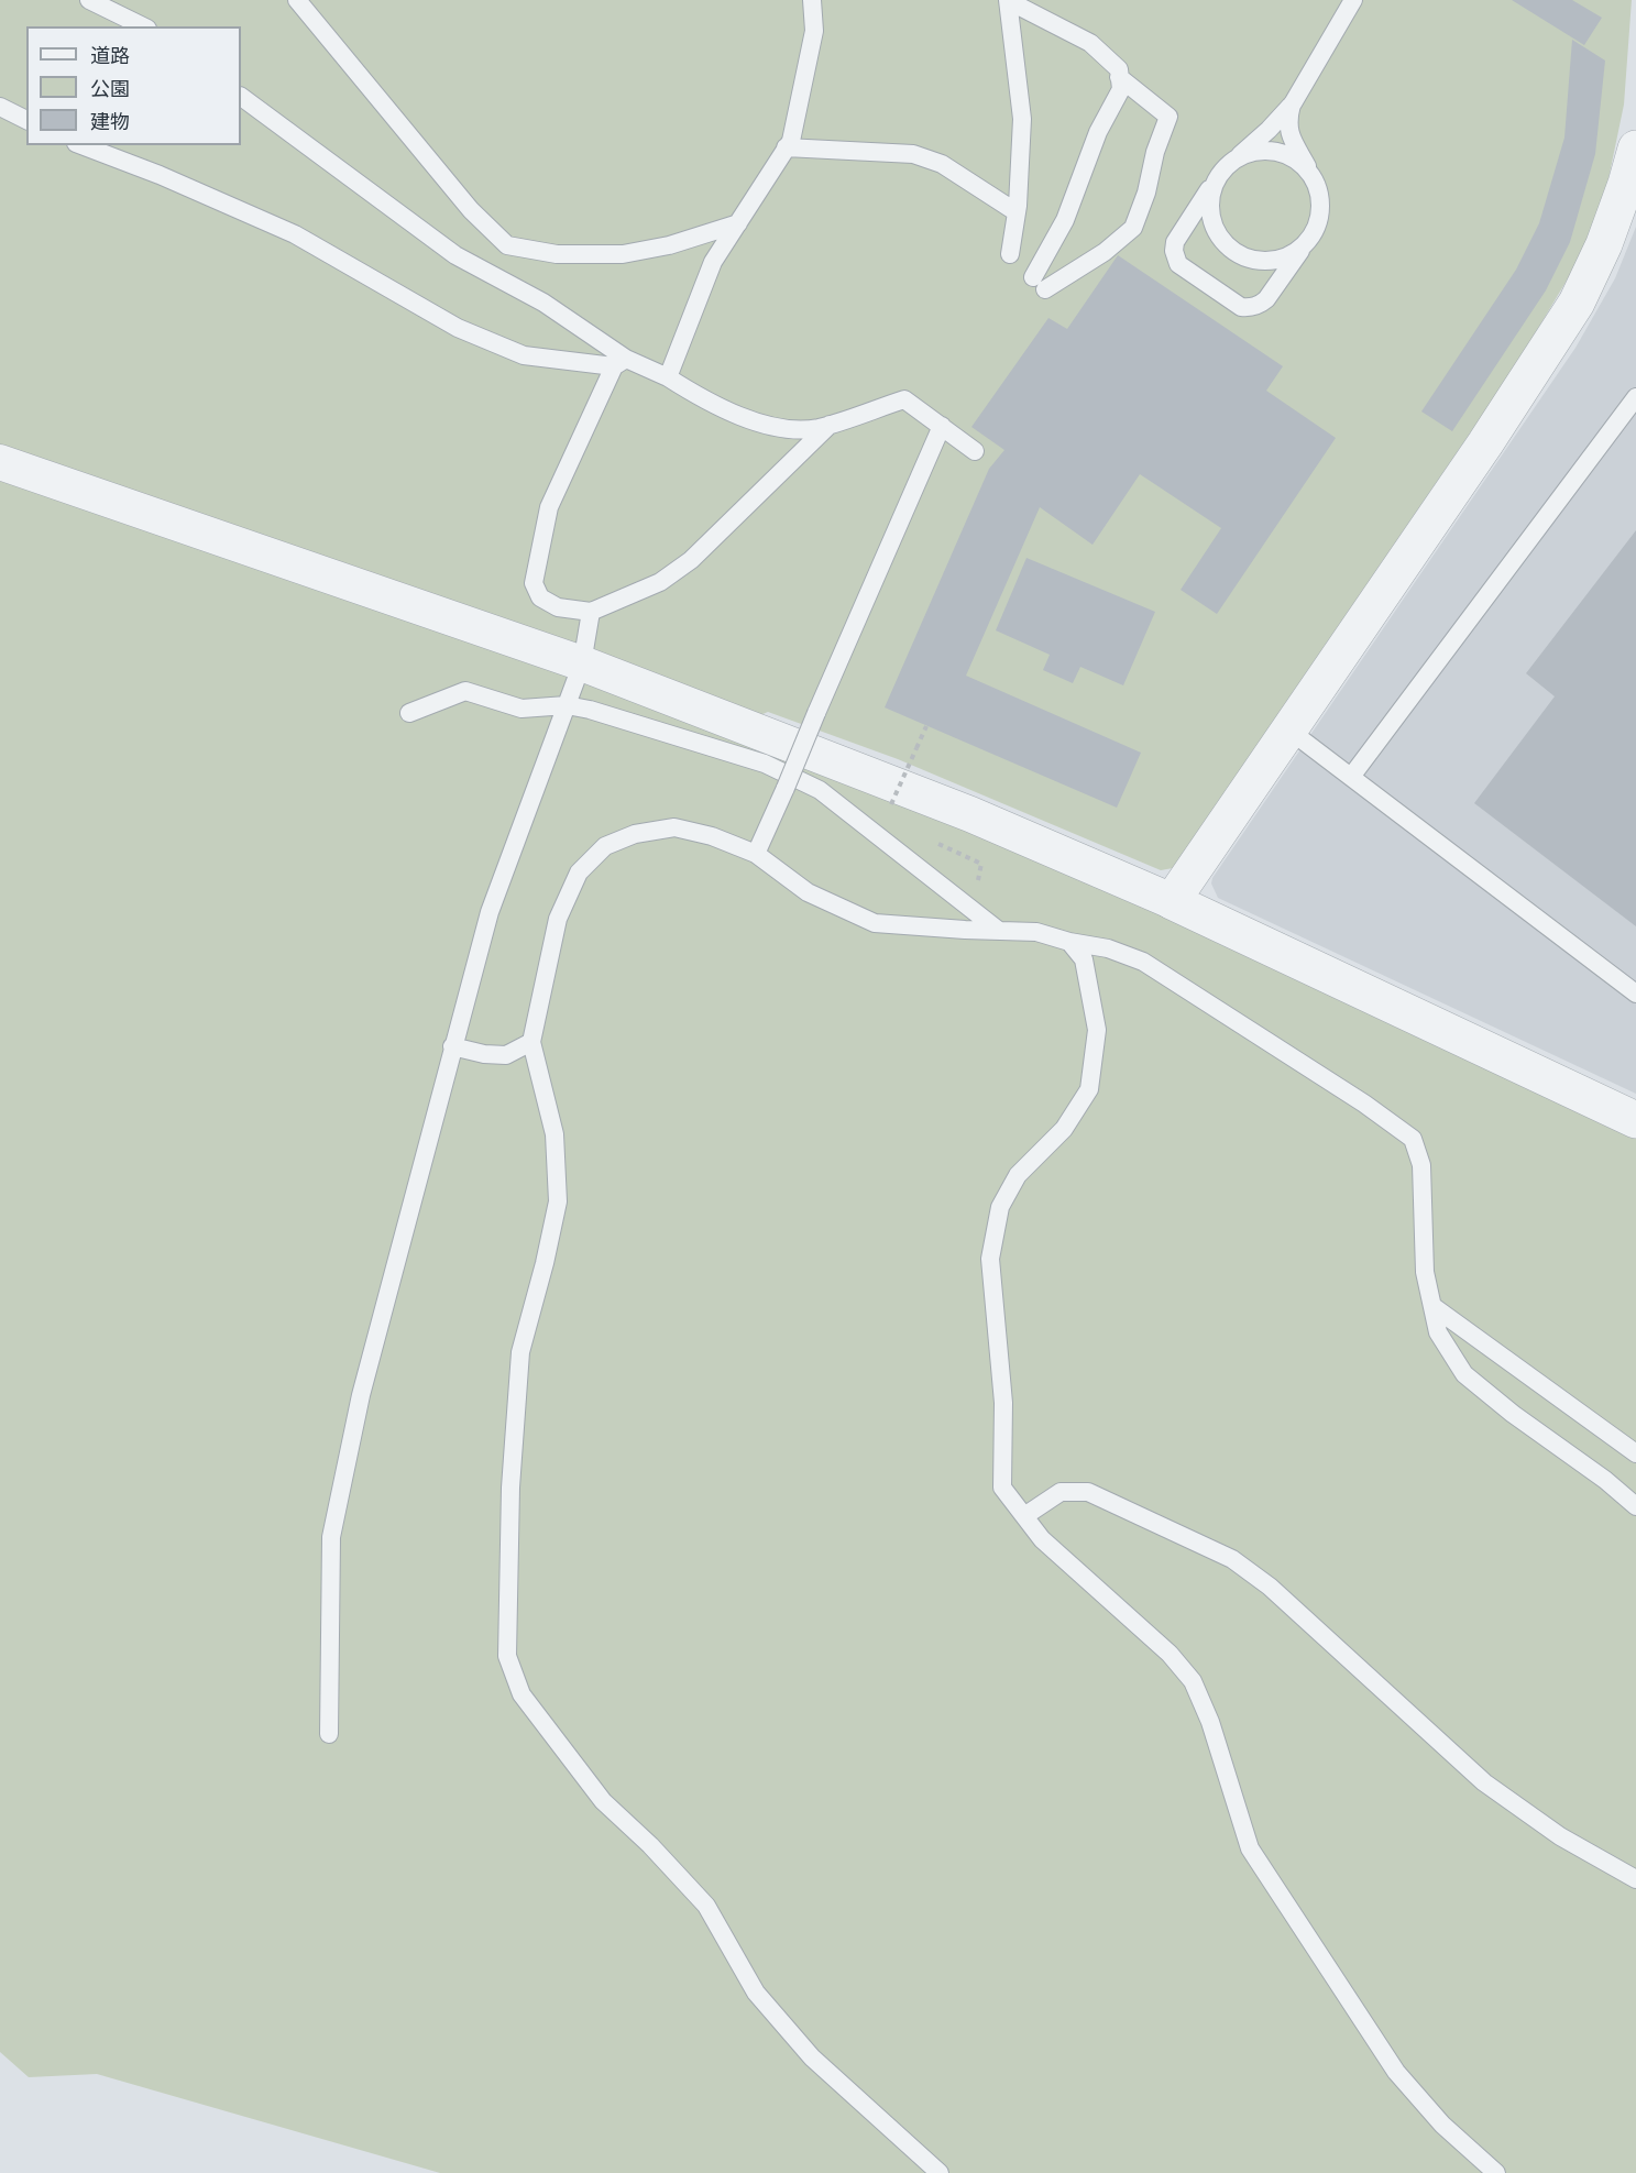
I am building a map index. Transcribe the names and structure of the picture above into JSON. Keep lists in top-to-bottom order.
{
  "legend": ["道路", "公園", "建物"]
}
